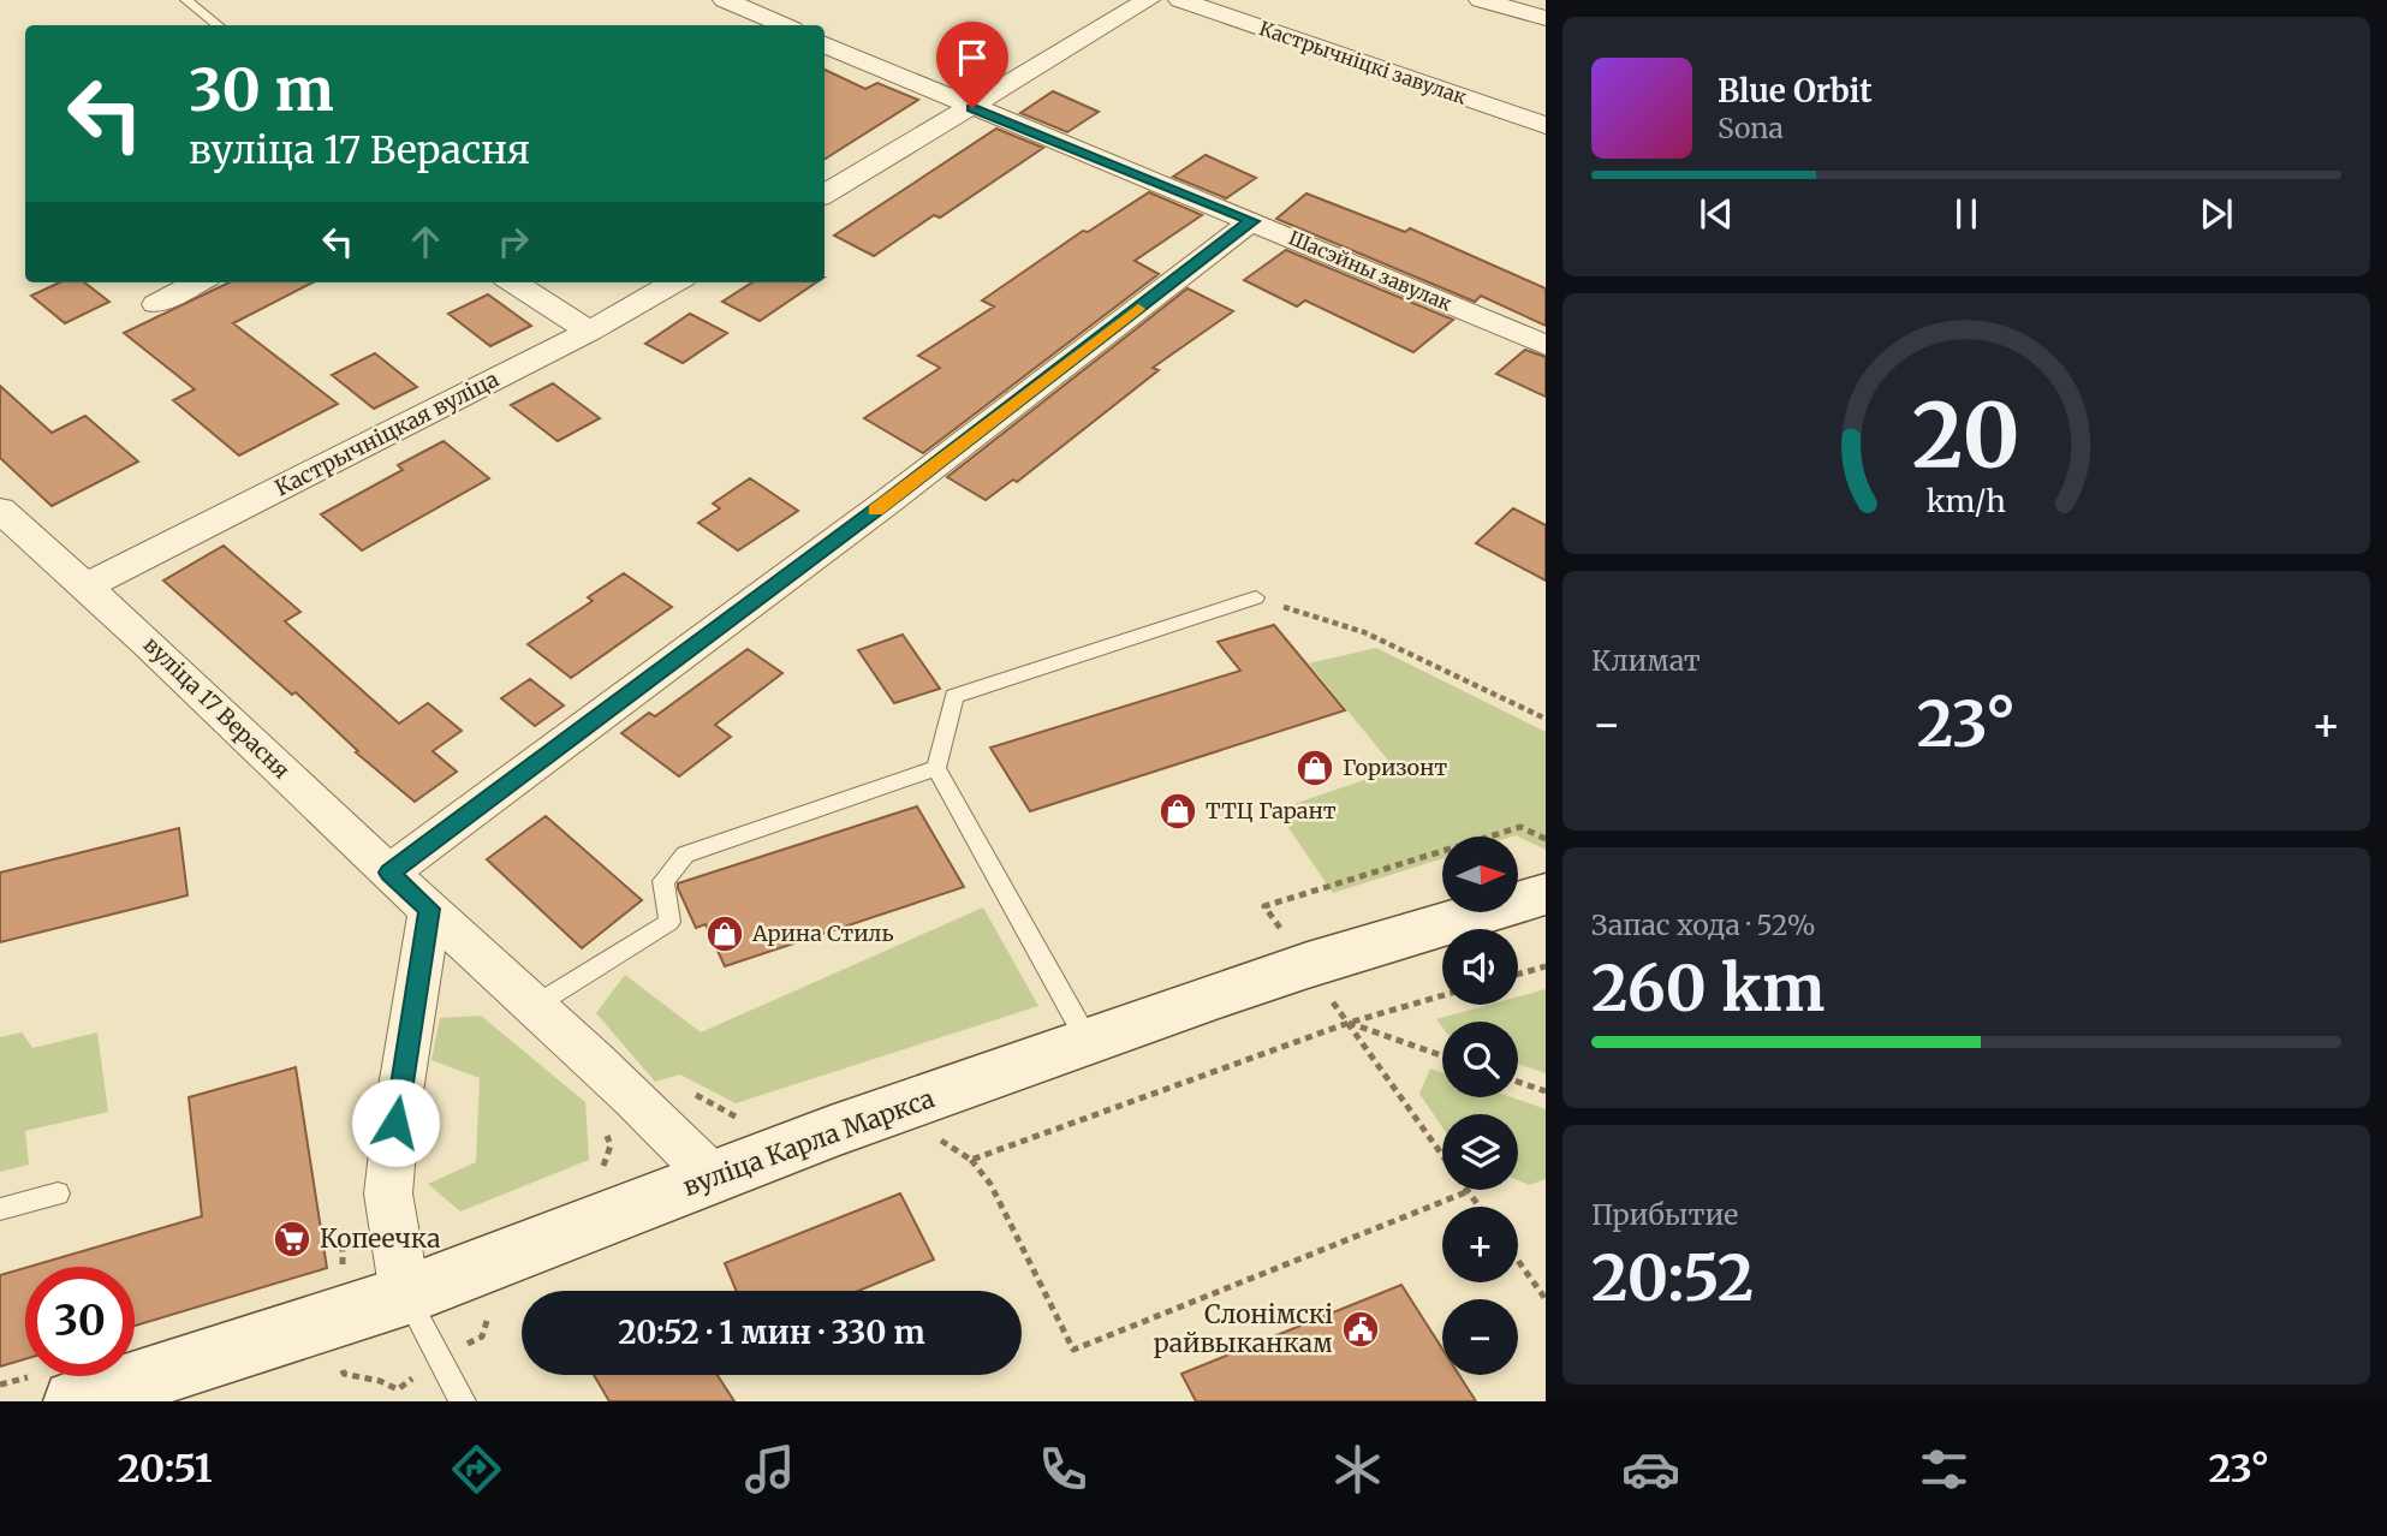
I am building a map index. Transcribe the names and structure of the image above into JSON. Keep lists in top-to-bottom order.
{
  "streets": {
    "street": [
      "Кастрычніцкі завулак",
      "Шасэйны завулак",
      "Кастрычніцкая вуліца",
      "вуліца 17 Верасня",
      "вуліца Карла Маркса"
    ]
  },
  "crossings": [
    ["Кастрычніцкая вуліца", "вуліца 17 Верасня"],
    ["вуліца 17 Верасня", "вуліца Карла Маркса"]
  ],
  "places": {
    "shop": ["Горизонт", "ТТЦ Гарант", "Арина Стиль"],
    "supermarket": ["Копеечка"],
    "public building": ["Слонімскі райвыканкам"]
  },
  "north": "right",
  "page": {
    "turn": ["30 m", "вуліца 17 Верасня"],
    "song": ["Blue Orbit", "Sona"],
    "tile": [
      "Климат",
      ["Запас хода · 52%", "260 km"],
      ["Прибытие", "20:52"]
    ],
    "heat": ["−", "23°", "+"],
    "map_buttons": ["+", "−"],
    "limit": "30",
    "trip": "20:52 · 1 мин · 330 m",
    "tabs": ["20:51", "23°"],
    "gauge": ["20", "km/h"]
  }
}
